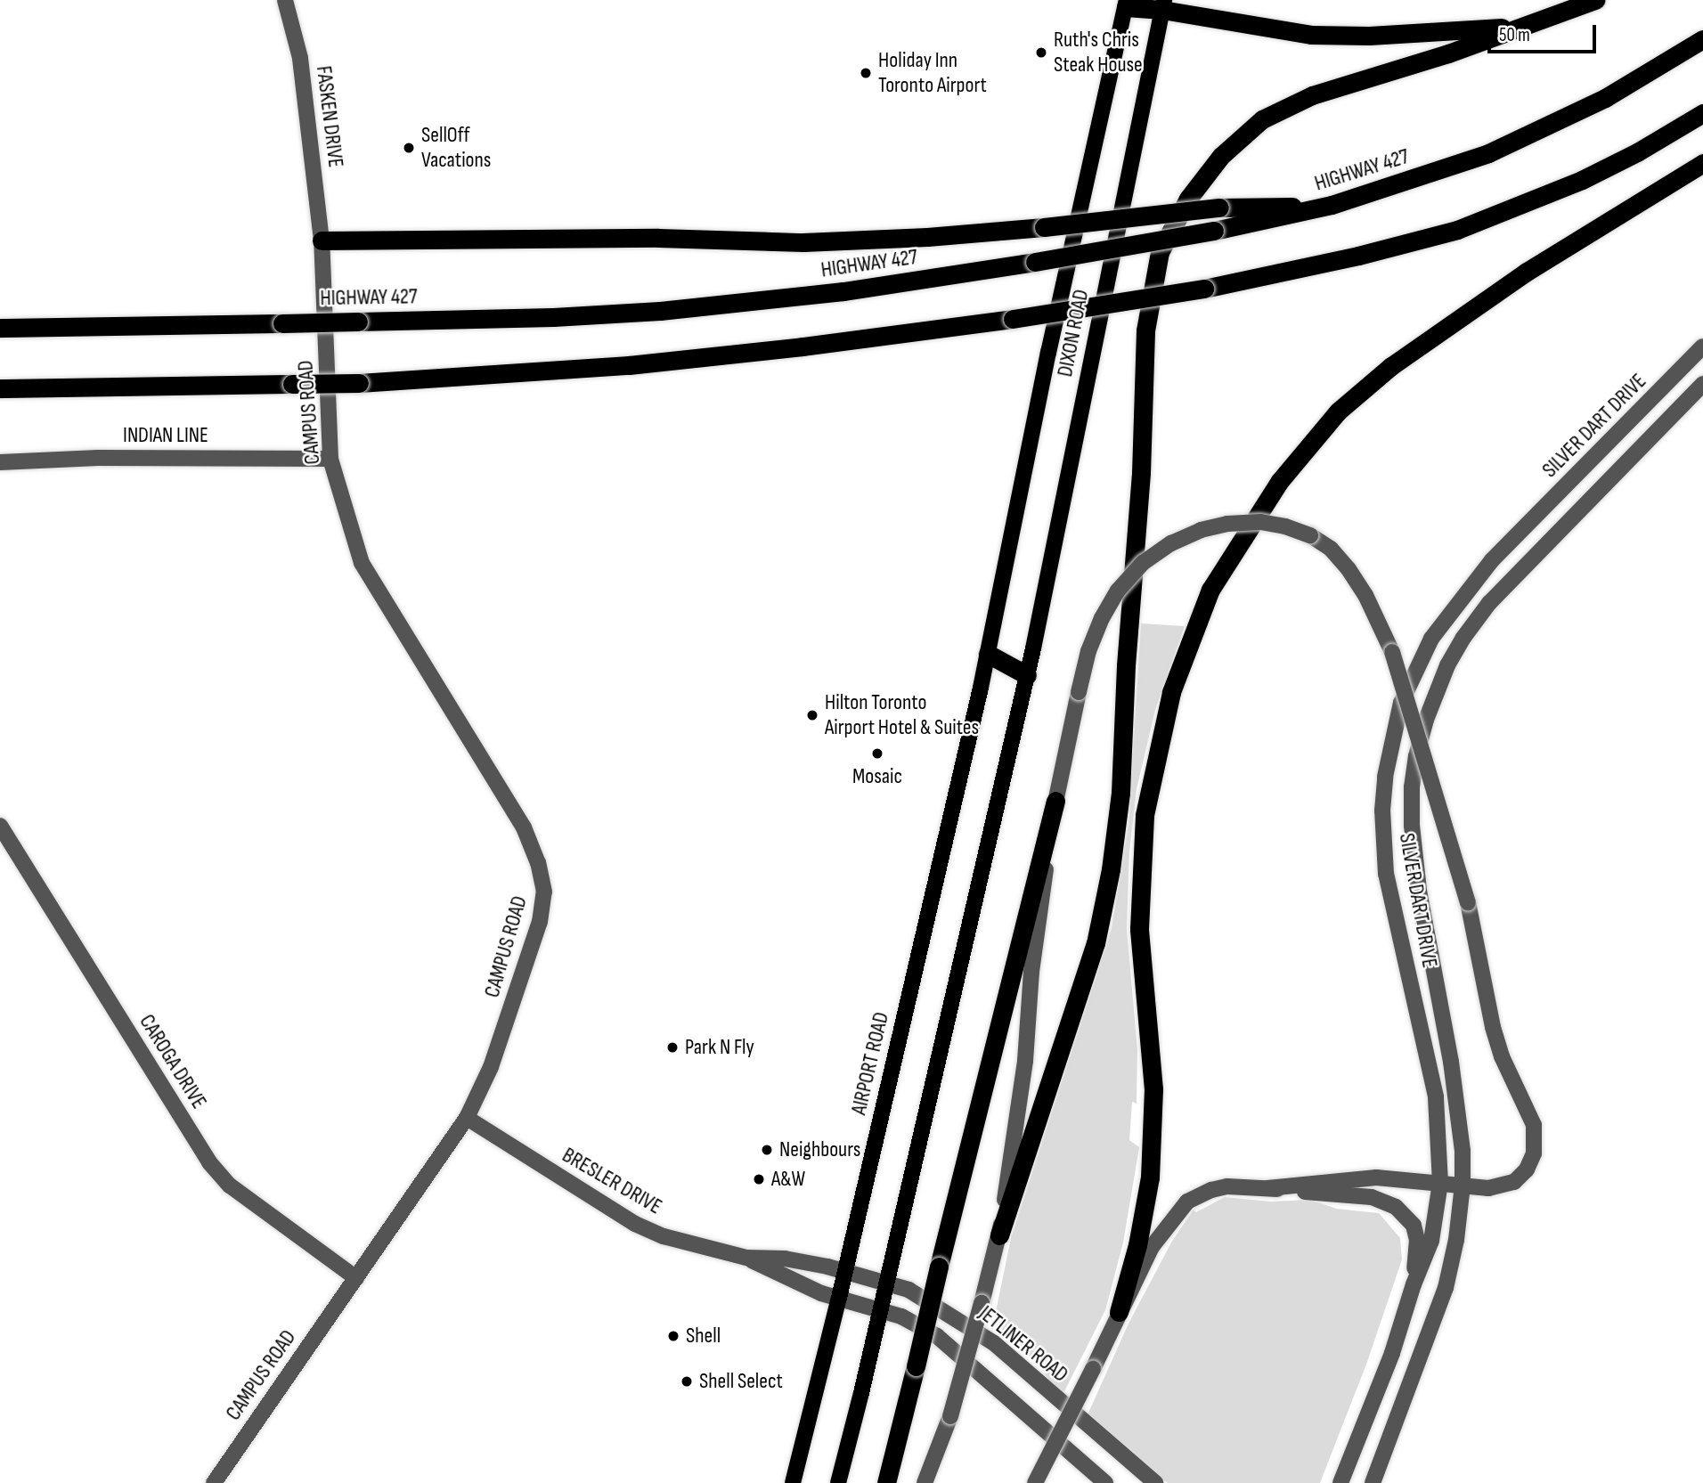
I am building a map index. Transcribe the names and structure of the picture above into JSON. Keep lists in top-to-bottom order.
{
  "streets": {
    "highway": ["HIGHWAY 427"],
    "main road": ["DIXON ROAD", "AIRPORT ROAD"],
    "street": [
      "FASKEN DRIVE",
      "CAMPUS ROAD",
      "SILVER DART DRIVE",
      "INDIAN LINE",
      "CAROGA DRIVE",
      "BRESLER DRIVE",
      "JETLINER ROAD"
    ]
  },
  "crossings": [
    ["FASKEN DRIVE", "CAMPUS ROAD"],
    ["DIXON ROAD", "AIRPORT ROAD"],
    ["CAMPUS ROAD", "INDIAN LINE"],
    ["CAMPUS ROAD", "CAROGA DRIVE"],
    ["CAMPUS ROAD", "BRESLER DRIVE"],
    ["AIRPORT ROAD", "BRESLER DRIVE"],
    ["AIRPORT ROAD", "JETLINER ROAD"],
    ["BRESLER DRIVE", "JETLINER ROAD"]
  ],
  "places": [
    "Ruth's Chris Steak House",
    "Holiday Inn Toronto Airport",
    "SellOff Vacations",
    "Hilton Toronto Airport Hotel & Suites",
    "Mosaic",
    "Park N Fly",
    "Neighbours",
    "A&W",
    "Shell",
    "Shell Select"
  ],
  "scale_bar": "50 m"
}
